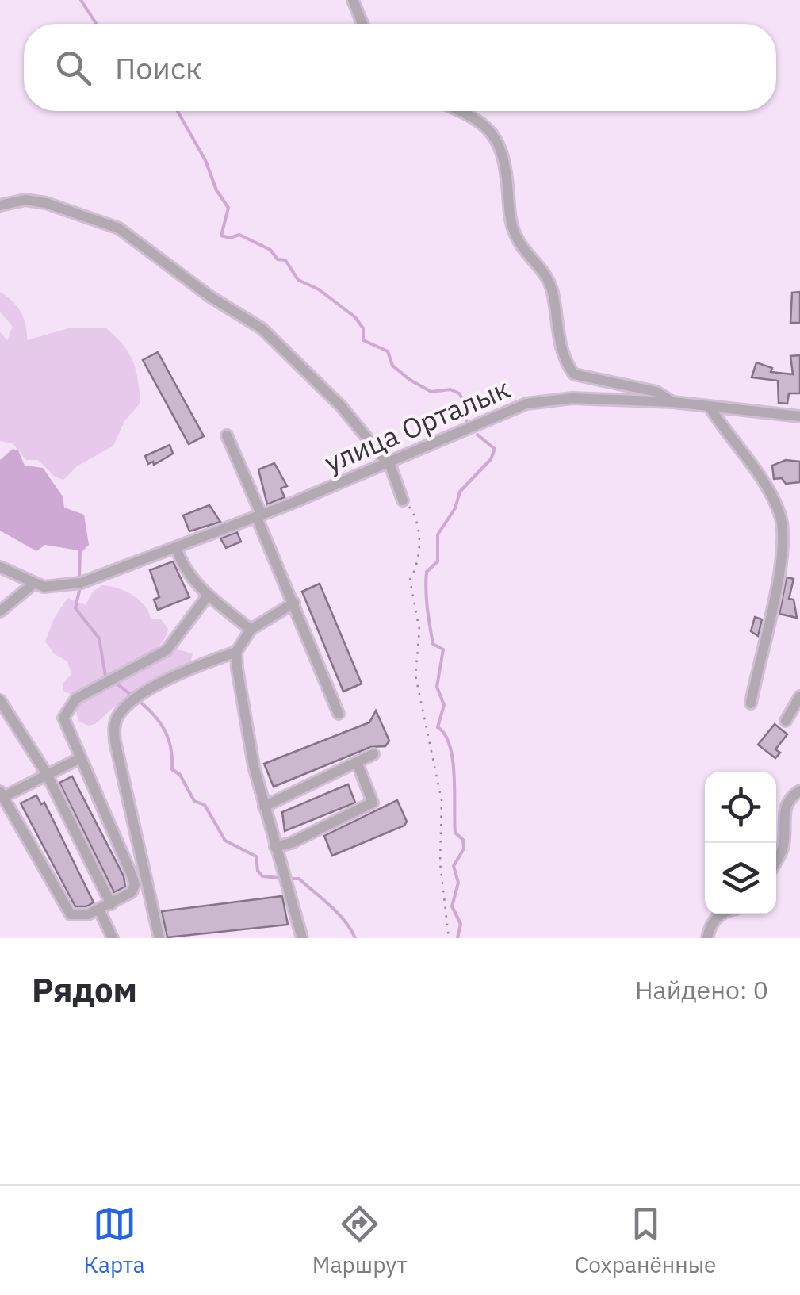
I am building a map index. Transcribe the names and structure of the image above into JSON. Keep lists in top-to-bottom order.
{
  "streets": {
    "street": ["улица Орталык"]
  },
  "page": {
    "search": "Поиск",
    "heading": ["Рядом", "Найдено: 0"],
    "nav": ["Карта", "Маршрут", "Сохранённые"]
  }
}
